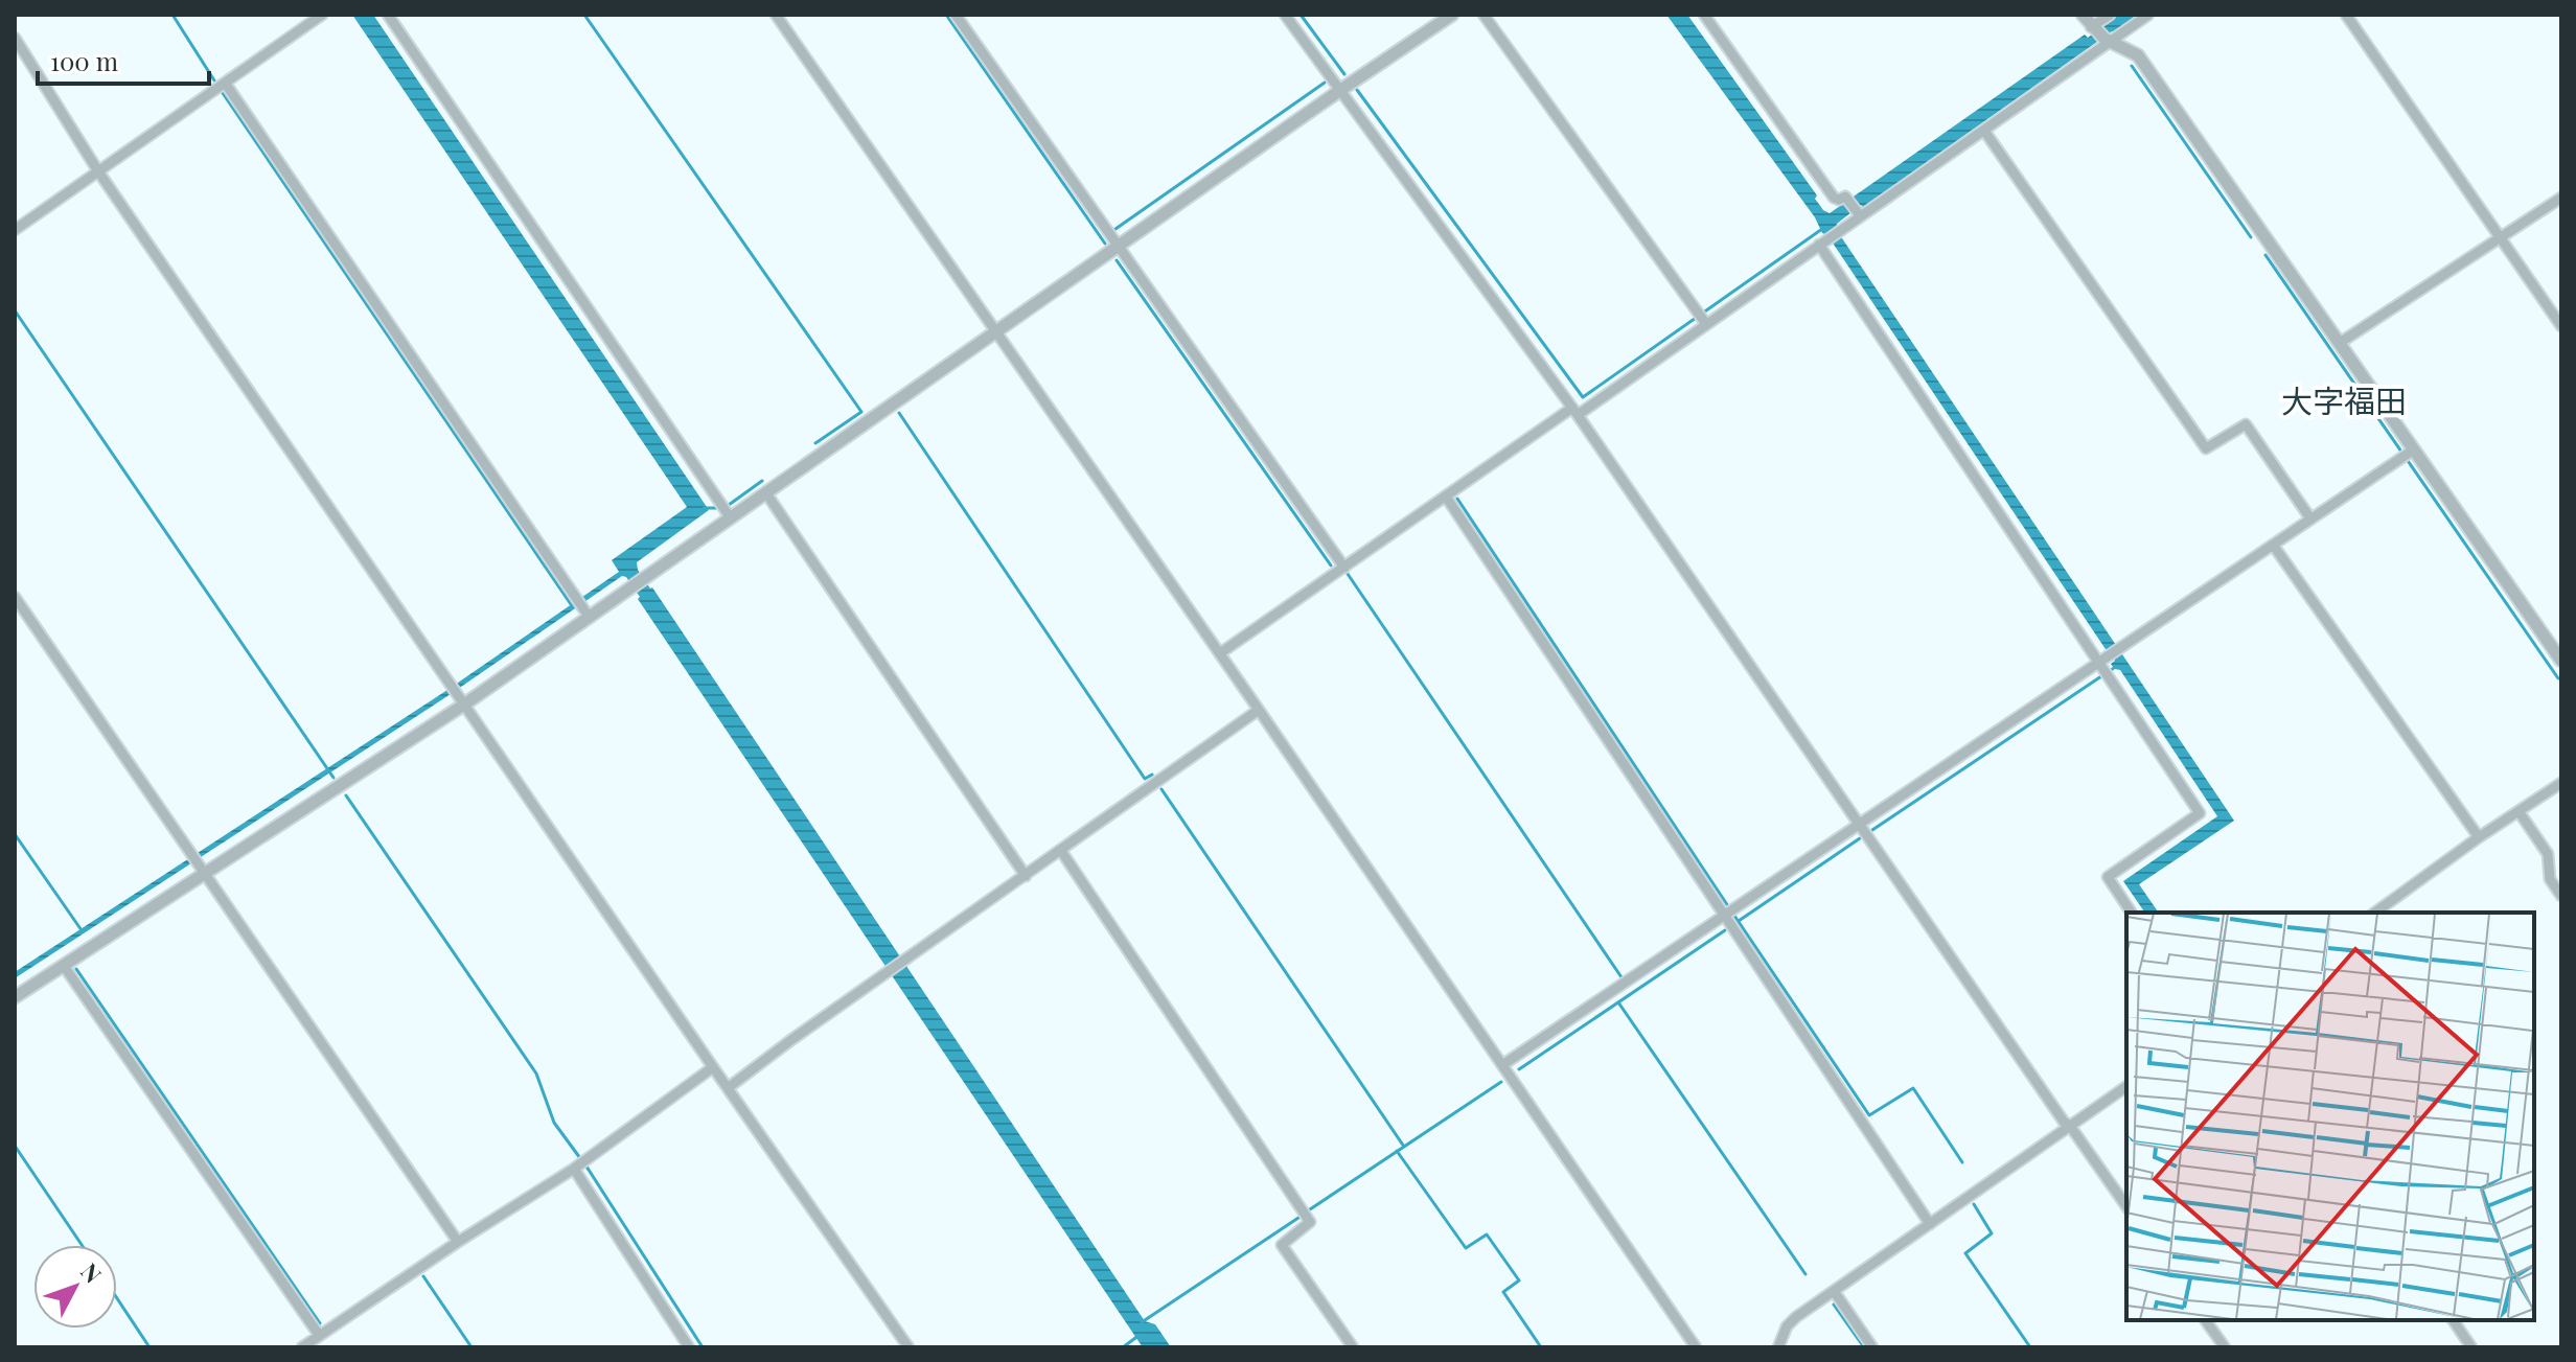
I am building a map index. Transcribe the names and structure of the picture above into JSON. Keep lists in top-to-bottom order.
{
  "districts": ["大字福田"],
  "scale_bar": "100 m",
  "north": "top right"
}
